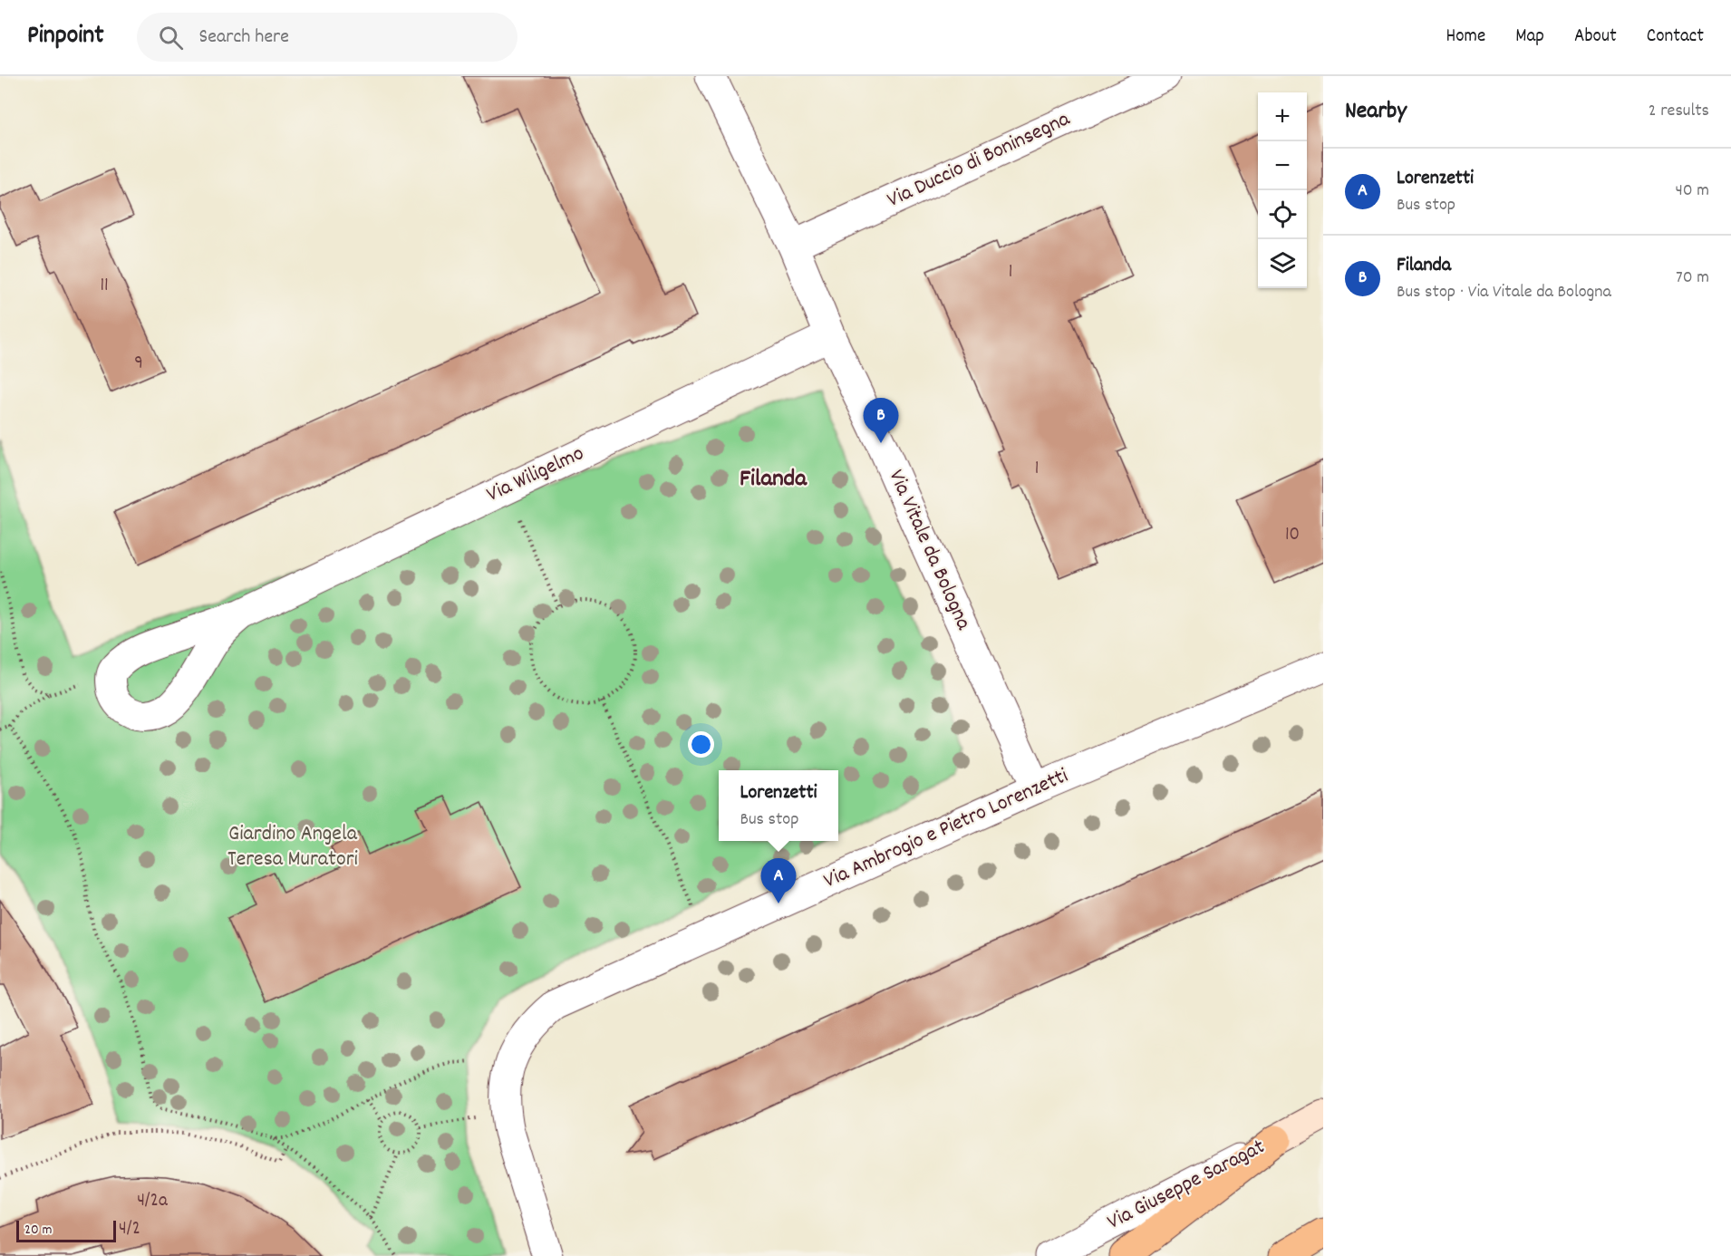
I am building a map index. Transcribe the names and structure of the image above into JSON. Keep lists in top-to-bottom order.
{
  "streets": {
    "main road": ["Via Giuseppe Saragat"],
    "street": [
      "Via Duccio di Boninsegna",
      "Via Wiligelmo",
      "Via Vitale da Bologna",
      "Via Ambrogio e Pietro Lorenzetti"
    ]
  },
  "crossings": [
    ["Via Duccio di Boninsegna", "Via Vitale da Bologna"],
    ["Via Wiligelmo", "Via Vitale da Bologna"],
    ["Via Vitale da Bologna", "Via Ambrogio e Pietro Lorenzetti"]
  ],
  "districts": ["Filanda"],
  "parks": ["Giardino Angela Teresa Muratori"],
  "house_numbers": [
    "1",
    "11",
    "9",
    "1",
    "10",
    "4/2a",
    "4/2"
  ],
  "scale_bar": "20 m",
  "page": {
    "header": "Pinpoint",
    "search": "Search here",
    "nav": [
      "Home",
      "Map",
      "About",
      "Contact"
    ],
    "heading": ["Nearby", "2 results"],
    "map_buttons": ["+", "−"],
    "list": [
      {
        "mark": "A",
        "name": "Lorenzetti",
        "note": "Bus stop",
        "value": "40 m"
      },
      {
        "mark": "B",
        "name": "Filanda",
        "note": "Bus stop · Via Vitale da Bologna",
        "value": "70 m"
      }
    ],
    "pins": ["B", "A"],
    "popup": ["Lorenzetti", "Bus stop"],
    "scale": "20 m"
  }
}
